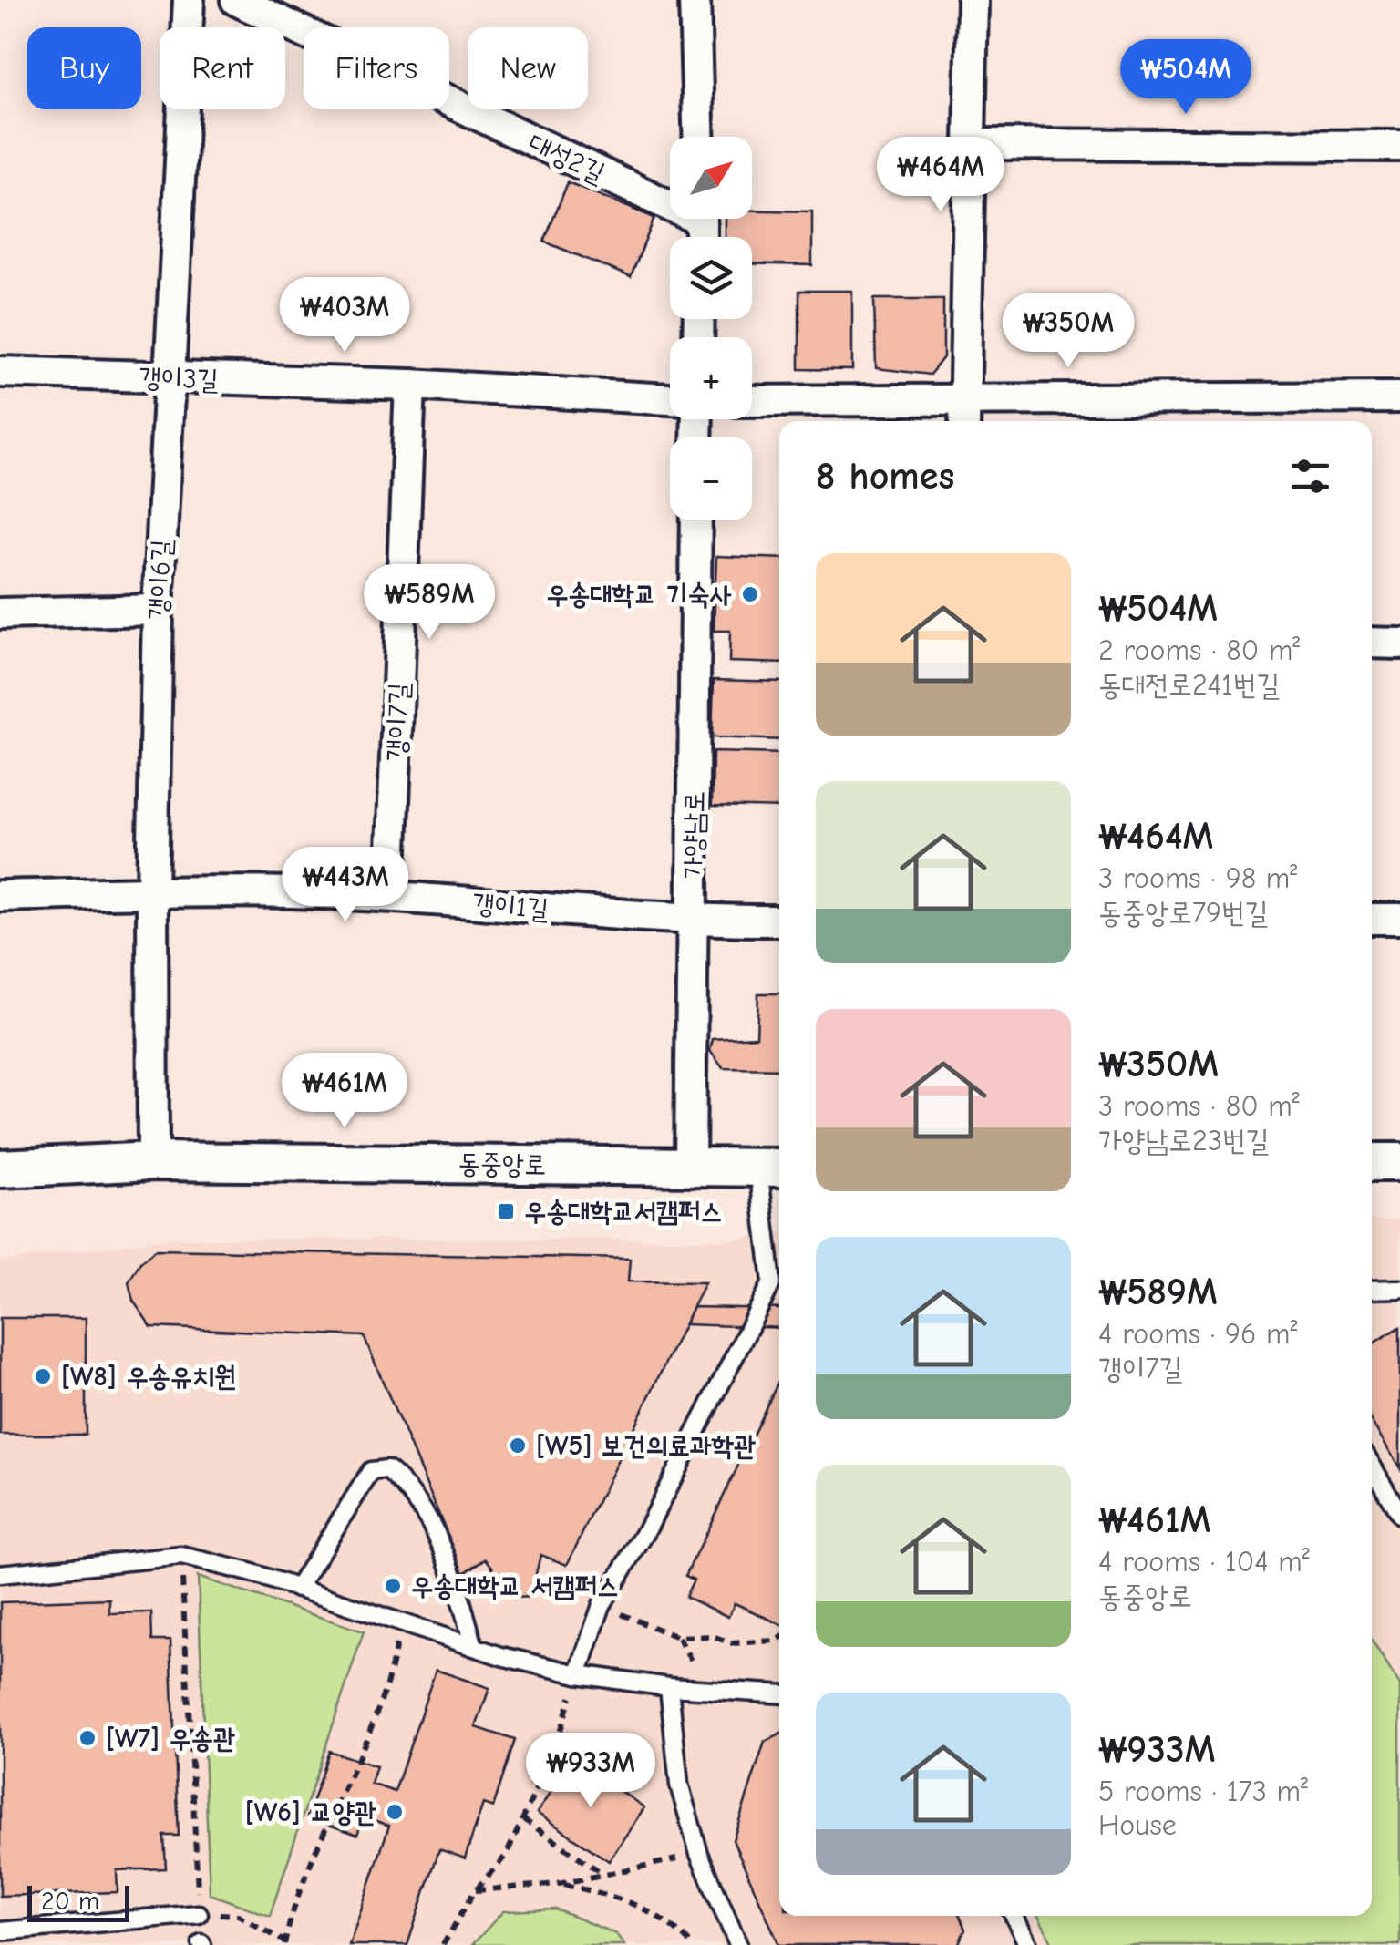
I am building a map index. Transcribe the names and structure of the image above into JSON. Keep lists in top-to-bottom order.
{
  "streets": {
    "street": [
      "대성2길",
      "갱이3길",
      "갱이6길",
      "갱이7길",
      "가양남로",
      "갱이1길",
      "동중앙로"
    ]
  },
  "crossings": [
    ["갱이3길", "갱이6길"],
    ["갱이3길", "갱이7길"],
    ["갱이6길", "갱이1길"],
    ["갱이6길", "동중앙로"],
    ["갱이7길", "갱이1길"],
    ["가양남로", "갱이1길"],
    ["가양남로", "동중앙로"]
  ],
  "places": {
    "other": [
      "우송대학교 기숙사",
      "[W8] 우송유치원",
      "[W5] 보건의료과학관",
      "우송대학교 서캠퍼스",
      "[W7] 우송관",
      "[W6] 교양관"
    ],
    "transit": ["우송대학교서캠퍼스"]
  },
  "scale_bar": "20 m",
  "north": "top right",
  "page": {
    "chip": [
      "Buy",
      "Rent",
      "Filters",
      "New"
    ],
    "price": [
      "₩504M",
      "₩464M",
      "₩403M",
      "₩350M",
      "₩589M",
      "₩443M",
      "₩461M",
      "₩933M"
    ],
    "map_buttons": ["+", "−"],
    "heading": "8 homes",
    "list": [
      {
        "name": "₩504M",
        "note": "2 rooms · 80 m² · 동대전로241번길"
      },
      {
        "name": "₩464M",
        "note": "3 rooms · 98 m² · 동중앙로79번길"
      },
      {
        "name": "₩350M",
        "note": "3 rooms · 80 m² · 가양남로23번길"
      },
      {
        "name": "₩589M",
        "note": "4 rooms · 96 m² · 갱이7길"
      },
      {
        "name": "₩461M",
        "note": "4 rooms · 104 m² · 동중앙로"
      },
      {
        "name": "₩933M",
        "note": "5 rooms · 173 m² · House"
      }
    ],
    "scale": "20 m"
  }
}
